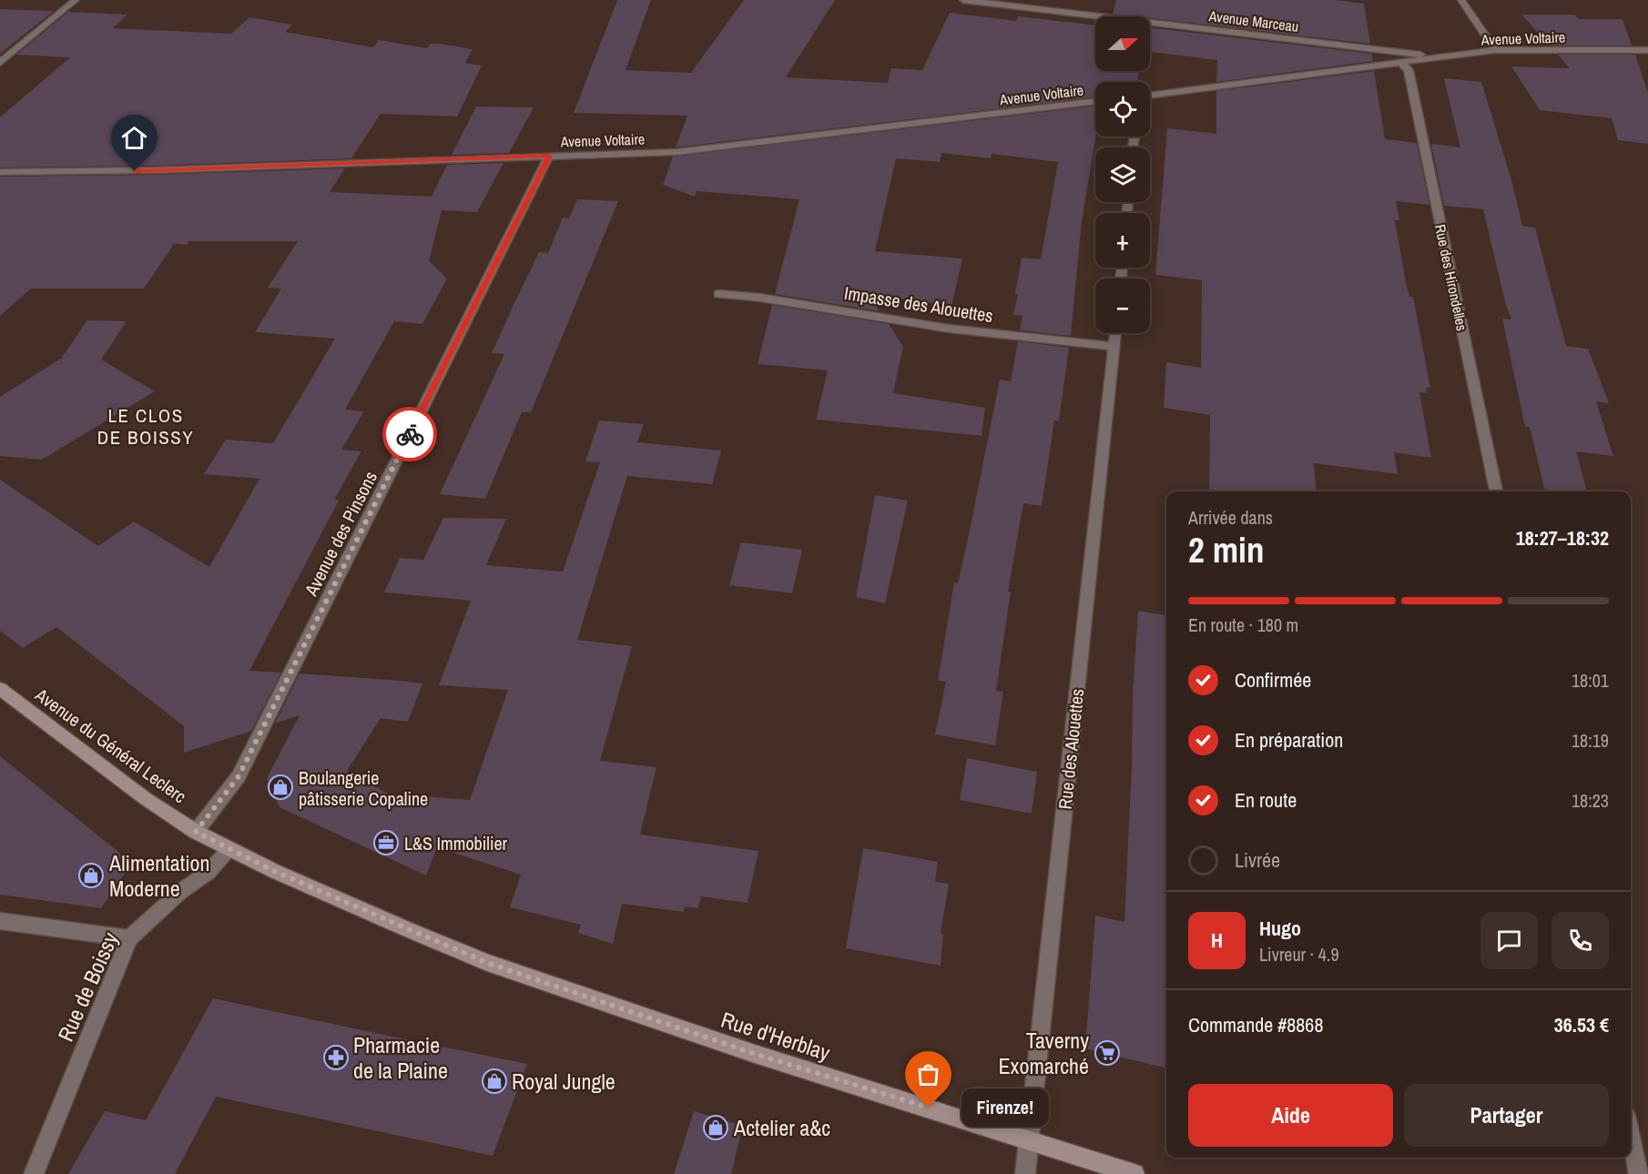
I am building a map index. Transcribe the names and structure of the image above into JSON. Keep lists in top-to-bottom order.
{
  "streets": {
    "main road": ["Avenue du Général Leclerc", "Rue d'Herblay"],
    "street": [
      "Avenue Marceau",
      "Avenue Voltaire",
      "Rue des Hirondelles",
      "Impasse des Alouettes",
      "Avenue des Pinsons",
      "Rue des Alouettes",
      "Rue de Boissy"
    ]
  },
  "crossings": [
    ["Avenue Marceau", "Avenue Voltaire"],
    ["Avenue Voltaire", "Rue des Hirondelles"],
    ["Avenue Voltaire", "Avenue des Pinsons"],
    ["Impasse des Alouettes", "Rue des Alouettes"],
    ["Avenue des Pinsons", "Avenue du Général Leclerc"],
    ["Avenue du Général Leclerc", "Rue de Boissy"],
    ["Avenue du Général Leclerc", "Rue d'Herblay"],
    ["Rue des Alouettes", "Rue d'Herblay"]
  ],
  "districts": ["LE CLOS DE BOISSY"],
  "places": {
    "shop": [
      "Boulangerie pâtisserie Copaline",
      "Alimentation Moderne",
      "Royal Jungle",
      "Actelier a&c"
    ],
    "office": ["L&S Immobilier"],
    "supermarket": ["Taverny Exomarché"],
    "pharmacy": ["Pharmacie de la Plaine"],
    "other": ["Firenze!"]
  },
  "north": "right",
  "page": {
    "map_buttons": ["+", "−"],
    "heading": ["2 min", "Arrivée dans", "18:27–18:32"],
    "panel": [
      "Hugo",
      "Livreur · 4.9",
      "Commande #8868",
      "36.53 €"
    ],
    "bar": "En route · 180 m",
    "list": [
      ["Confirmée", "18:01"],
      ["En préparation", "18:19"],
      ["En route", "18:23"],
      "Livrée"
    ],
    "round": "H",
    "buttons": ["Aide", "Partager"],
    "bubble": "Firenze!"
  }
}
